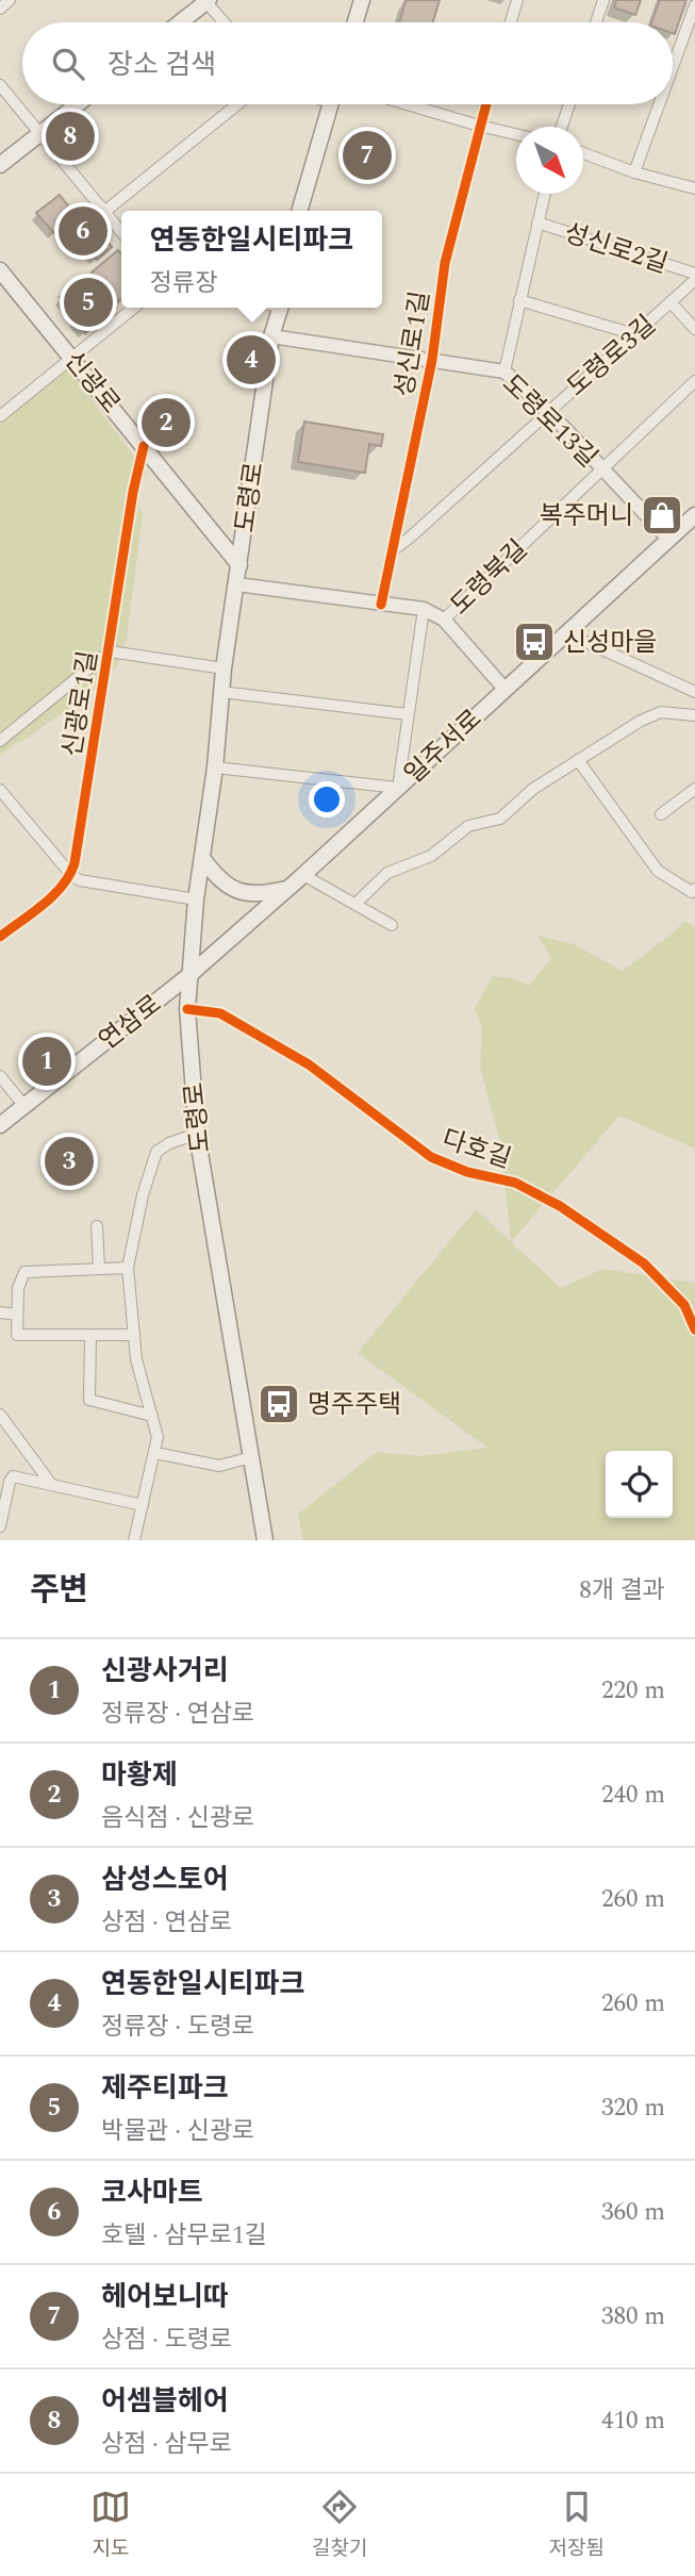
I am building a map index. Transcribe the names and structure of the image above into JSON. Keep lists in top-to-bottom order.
{
  "streets": {
    "main road": [
      "신광로",
      "도령로",
      "일주서로",
      "연삼로"
    ],
    "street": [
      "성신로2길",
      "성신로1길",
      "도령로3길",
      "도령로13길",
      "도령북길",
      "신광로1길",
      "다호길"
    ]
  },
  "crossings": [
    ["성신로2길", "도령로13길"],
    ["성신로1길", "도령로3길"],
    ["성신로1길", "도령로13길"],
    ["도령로3길", "도령로13길"],
    ["신광로", "도령로"],
    ["신광로", "신광로1길"],
    ["도령로13길", "도령로"],
    ["도령로13길", "도령북길"],
    ["도령로13길", "일주서로"],
    ["도령로", "일주서로"],
    ["도령로", "연삼로"],
    ["도령로", "다호길"],
    ["일주서로", "연삼로"]
  ],
  "places": {
    "shop": ["복주머니"],
    "bus stop": ["신성마을", "명주주택"]
  },
  "north": "bottom right",
  "page": {
    "search": "장소 검색",
    "pins": [
      "8",
      "7",
      "6",
      "5",
      "4",
      "2",
      "1",
      "3"
    ],
    "popup": ["연동한일시티파크", "정류장"],
    "heading": ["주변", "8개 결과"],
    "list": [
      {
        "mark": "1",
        "name": "신광사거리",
        "note": "정류장 · 연삼로",
        "value": "220 m"
      },
      {
        "mark": "2",
        "name": "마황제",
        "note": "음식점 · 신광로",
        "value": "240 m"
      },
      {
        "mark": "3",
        "name": "삼성스토어",
        "note": "상점 · 연삼로",
        "value": "260 m"
      },
      {
        "mark": "4",
        "name": "연동한일시티파크",
        "note": "정류장 · 도령로",
        "value": "260 m"
      },
      {
        "mark": "5",
        "name": "제주티파크",
        "note": "박물관 · 신광로",
        "value": "320 m"
      },
      {
        "mark": "6",
        "name": "코사마트",
        "note": "호텔 · 삼무로1길",
        "value": "360 m"
      },
      {
        "mark": "7",
        "name": "헤어보니따",
        "note": "상점 · 도령로",
        "value": "380 m"
      },
      {
        "mark": "8",
        "name": "어셈블헤어",
        "note": "상점 · 삼무로",
        "value": "410 m"
      }
    ],
    "nav": ["지도", "길찾기", "저장됨"]
  }
}
